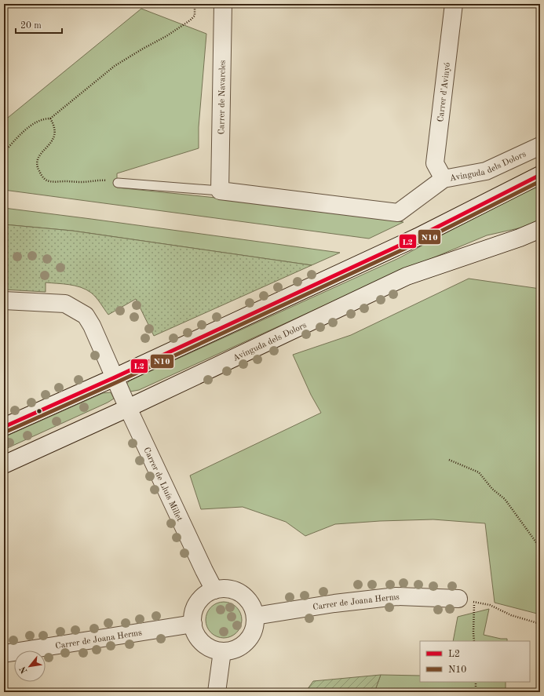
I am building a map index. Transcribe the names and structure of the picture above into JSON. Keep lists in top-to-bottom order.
{
  "streets": {
    "street": [
      "Carrer d'Avinyó",
      "Carrer de Navarcles",
      "Avinguda dels Dolors",
      "Carrer de Lluís Millet",
      "Carrer de Joana Herms"
    ]
  },
  "crossings": [
    ["Carrer d'Avinyó", "Avinguda dels Dolors"],
    ["Carrer de Navarcles", "Avinguda dels Dolors"],
    ["Avinguda dels Dolors", "Carrer de Lluís Millet"],
    ["Carrer de Lluís Millet", "Carrer de Joana Herms"]
  ],
  "lines": ["transit line L2", "transit line N10"],
  "legend": ["L2", "N10"],
  "scale_bar": "20 m",
  "north": "bottom left"
}
